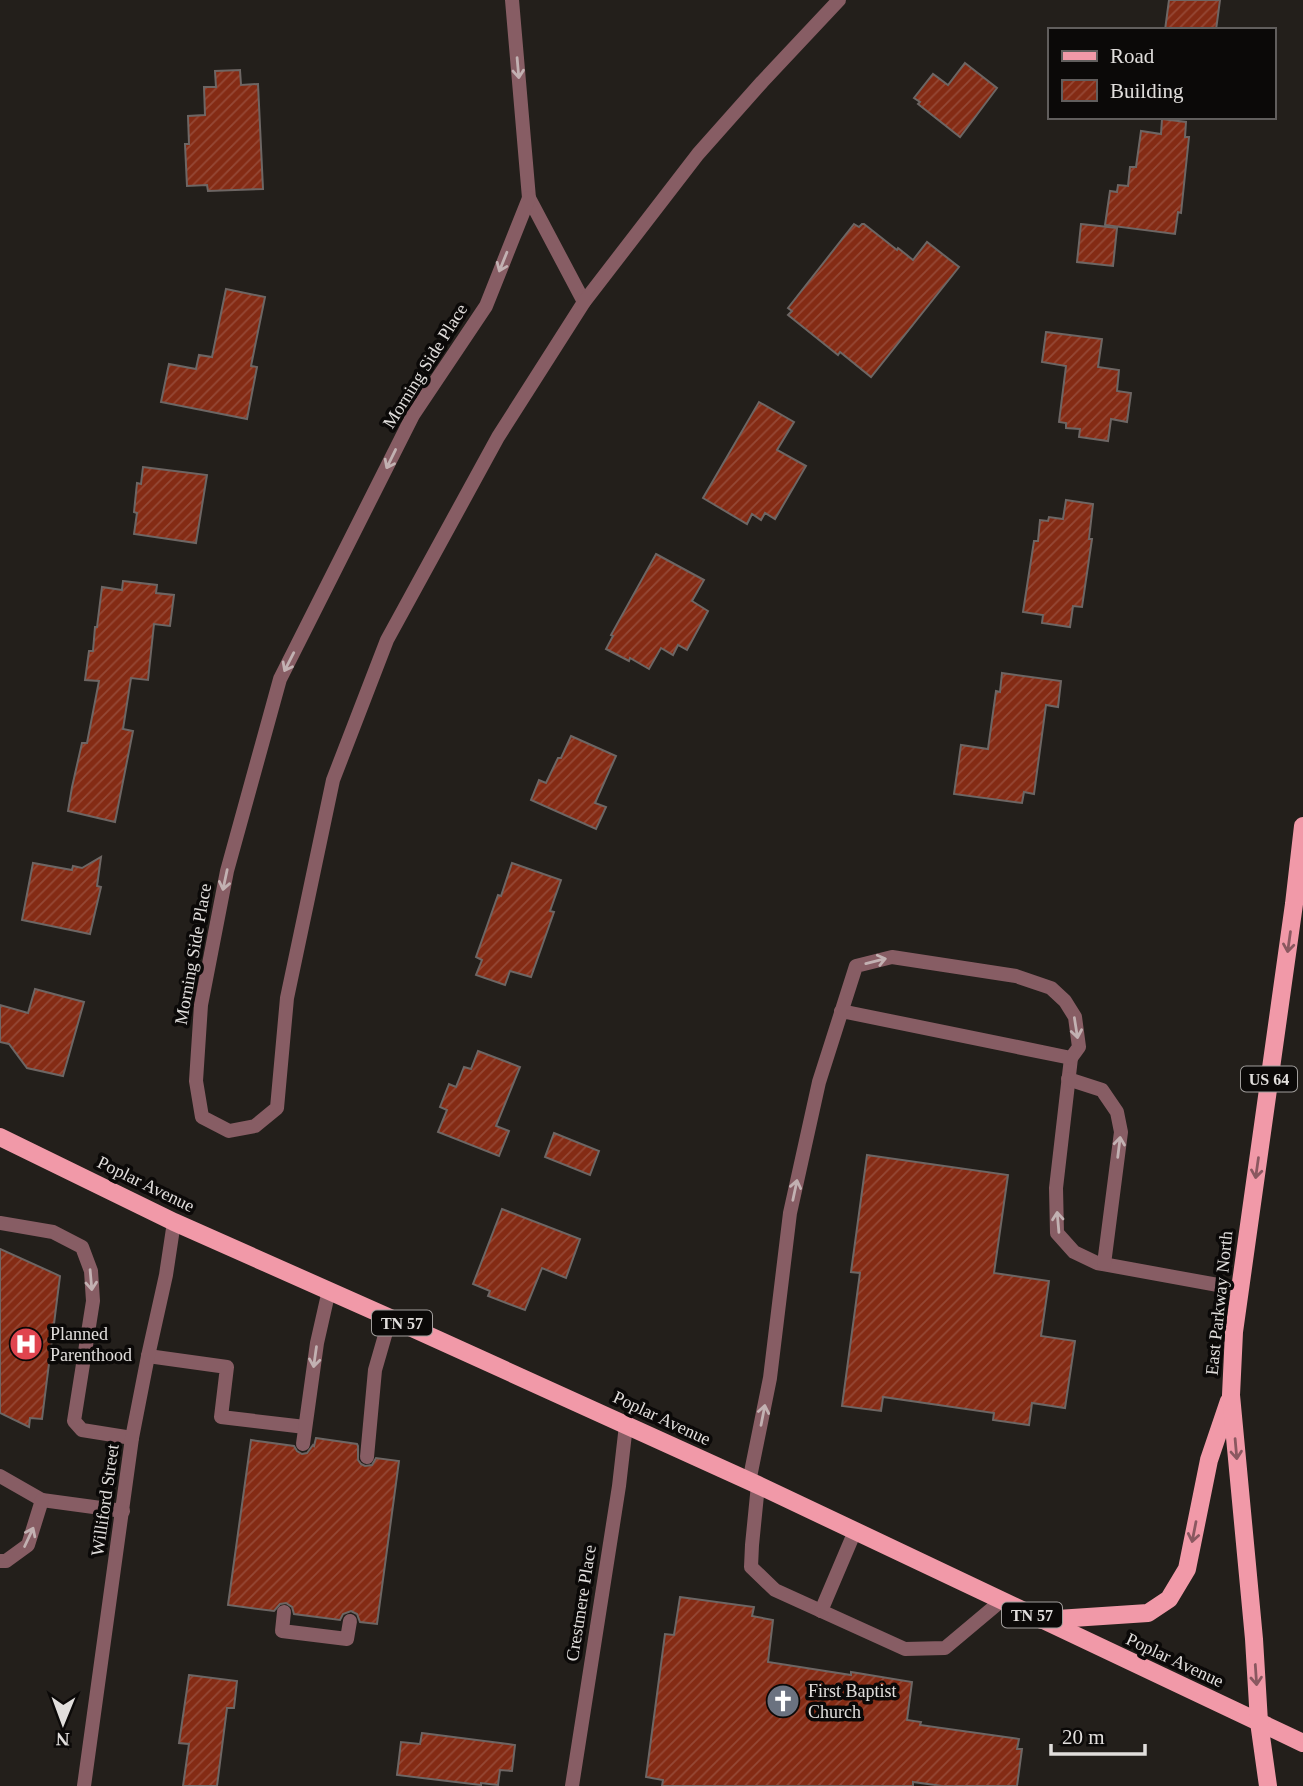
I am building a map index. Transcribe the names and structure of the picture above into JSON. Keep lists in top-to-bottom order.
{
  "streets": {
    "main road": [
      "US 64",
      "Poplar Avenue",
      "East Parkway North",
      "TN 57"
    ],
    "street": ["Morning Side Place", "Williford Street", "Crestmere Place"]
  },
  "crossings": [
    ["Poplar Avenue", "East Parkway North"],
    ["Poplar Avenue", "Williford Street"],
    ["Poplar Avenue", "Crestmere Place"]
  ],
  "one_way": ["East Parkway North"],
  "places": {
    "hospital": ["Planned Parenthood"],
    "church": ["First Baptist Church"]
  },
  "legend": ["Road", "Building"],
  "scale_bar": "20 m",
  "north": "bottom"
}
